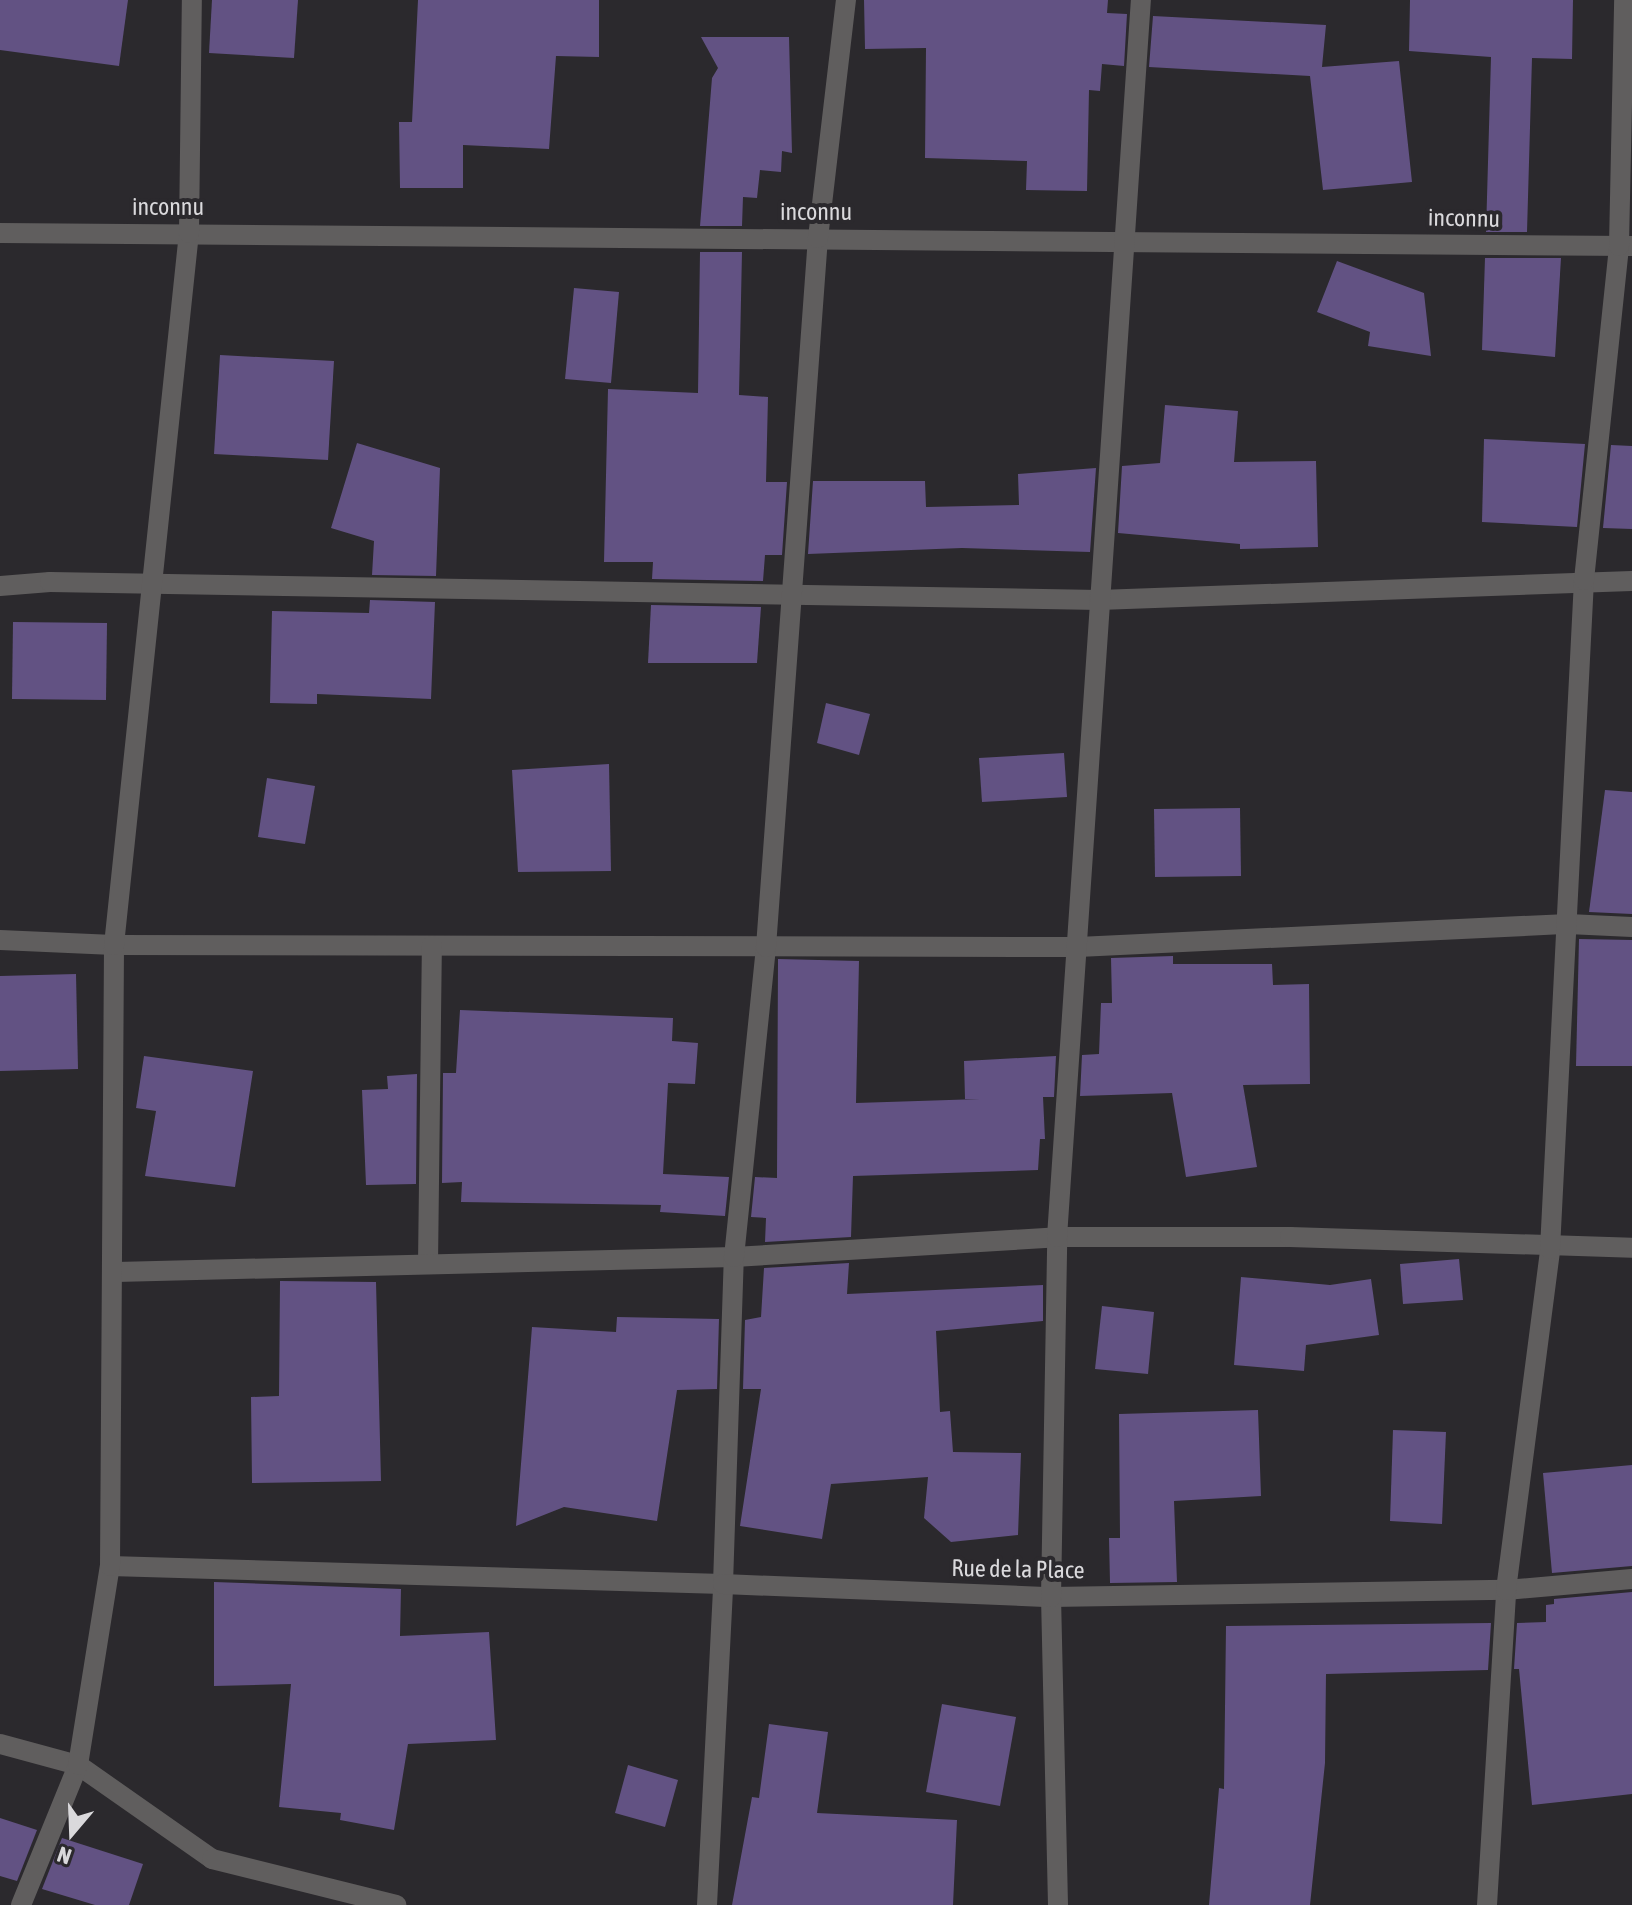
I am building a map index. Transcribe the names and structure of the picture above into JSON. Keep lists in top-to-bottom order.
{
  "streets": {
    "street": ["inconnu", "Rue de la Place"]
  },
  "north": "bottom"
}
